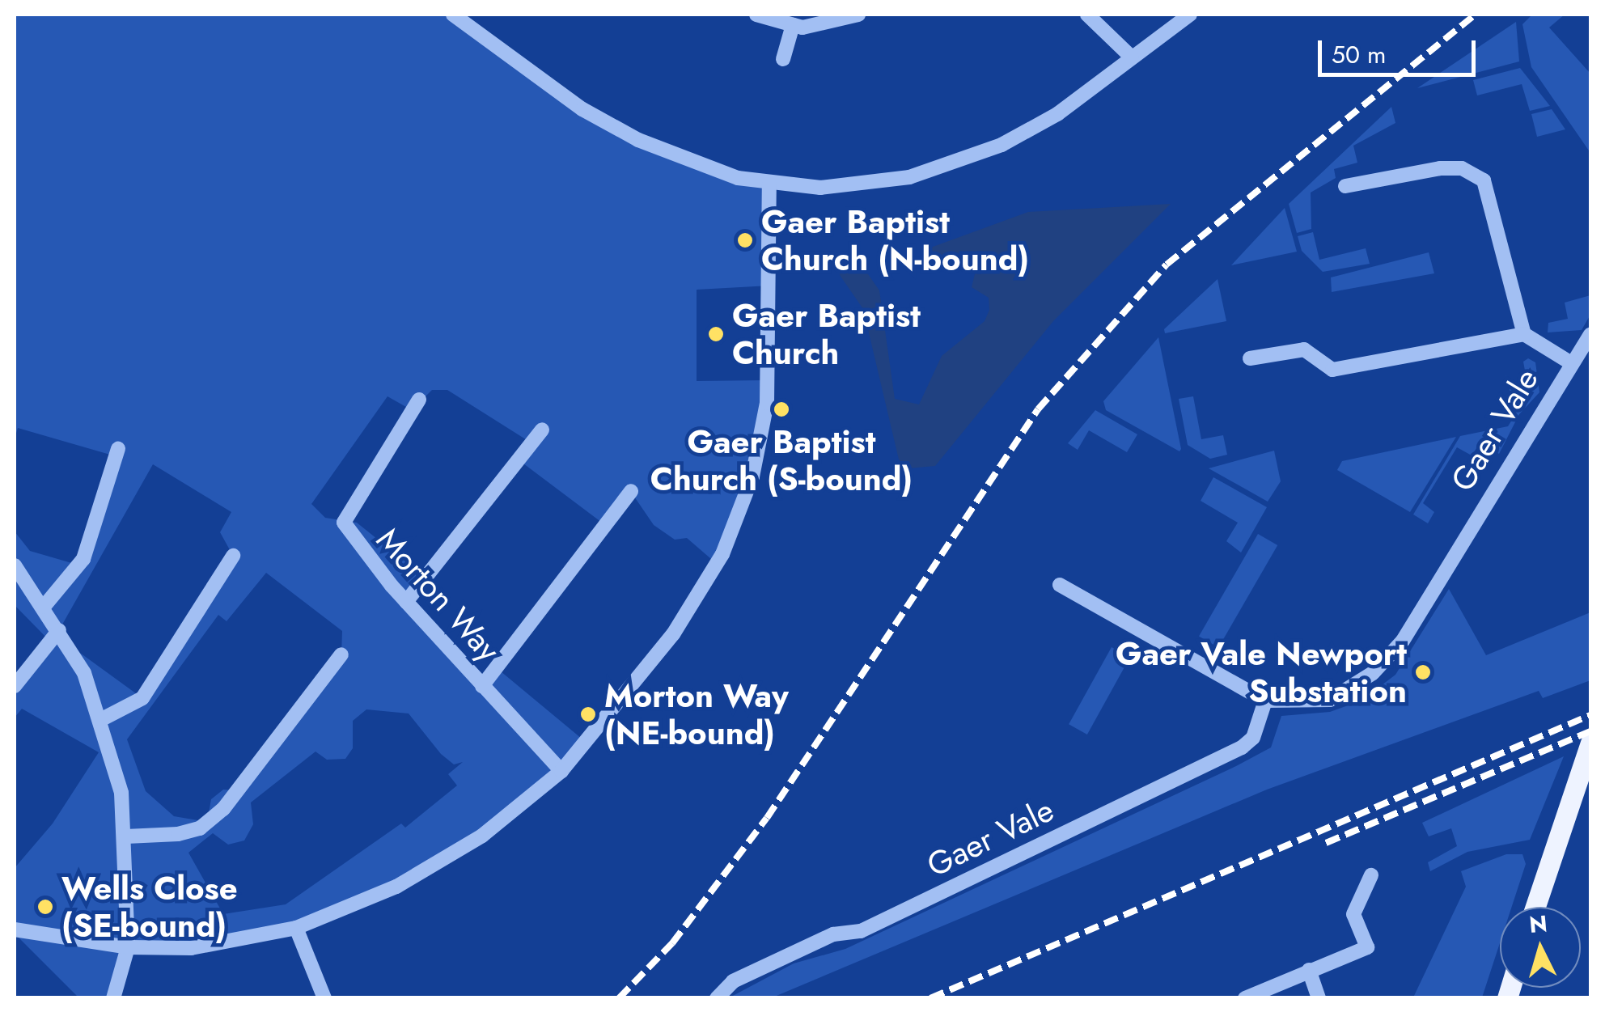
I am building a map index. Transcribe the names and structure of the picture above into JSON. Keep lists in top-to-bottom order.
{
  "streets": {
    "street": ["Gaer Vale", "Morton Way"]
  },
  "places": [
    "Gaer Baptist Church (N-bound)",
    "Gaer Baptist Church",
    "Gaer Baptist Church (S-bound)",
    "Gaer Vale Newport Substation",
    "Morton Way (NE-bound)",
    "Wells Close (SE-bound)"
  ],
  "scale_bar": "50 m",
  "north": "top"
}
